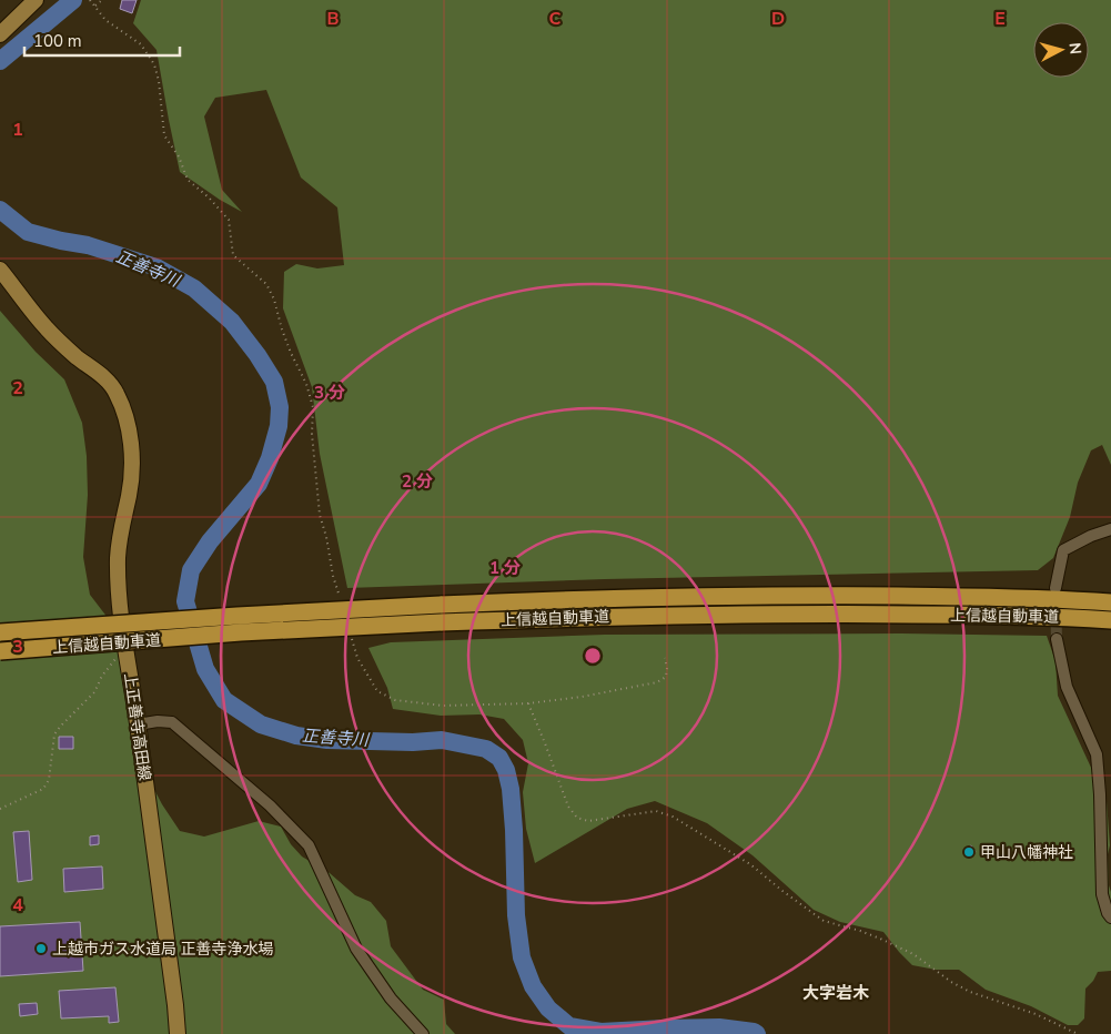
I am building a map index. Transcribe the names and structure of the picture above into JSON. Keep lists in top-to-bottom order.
{
  "streets": {
    "highway": ["上信越自動車道"],
    "main road": ["上正善寺高田線"]
  },
  "districts": ["大字岩木"],
  "water": ["正善寺川"],
  "places": ["甲山八幡神社", "上越市ガス水道局 正善寺浄水場"],
  "scale_bar": "100 m",
  "north": "right",
  "grid": {
    "columns": [
      "B",
      "C",
      "D",
      "E"
    ],
    "rows": [
      "1",
      "2",
      "3",
      "4"
    ]
  },
  "rings": ["3 分", "2 分", "1 分"]
}
